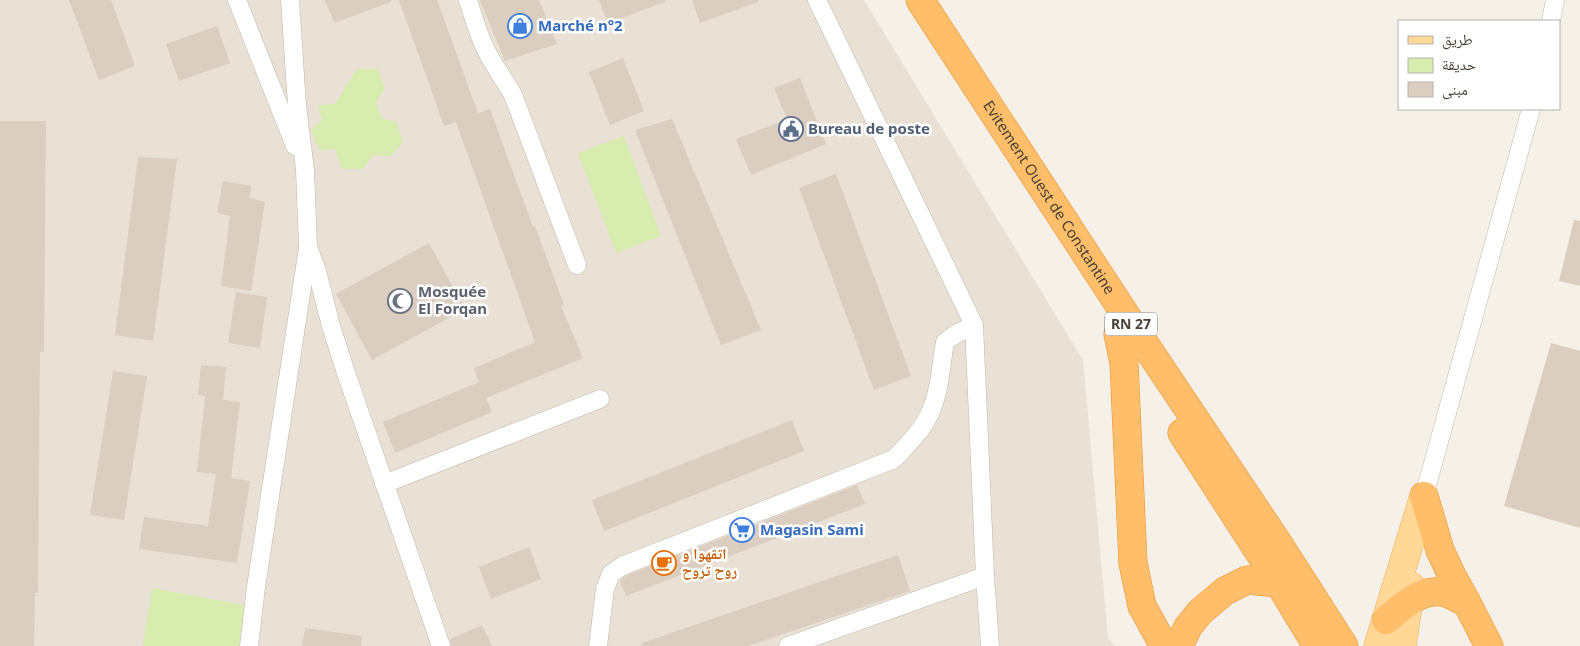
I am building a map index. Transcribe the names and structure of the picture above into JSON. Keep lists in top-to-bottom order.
{
  "streets": {
    "highway": ["Evitement Ouest de Constantine", "RN 27"]
  },
  "places": {
    "shop": ["Marché n°2"],
    "public building": ["Bureau de poste"],
    "mosque": ["Mosquée El Forqan"],
    "supermarket": ["Magasin Sami"],
    "cafe": ["اتقهوا و روح تروح"]
  },
  "legend": ["طريق", "حديقة", "مبنى"]
}
